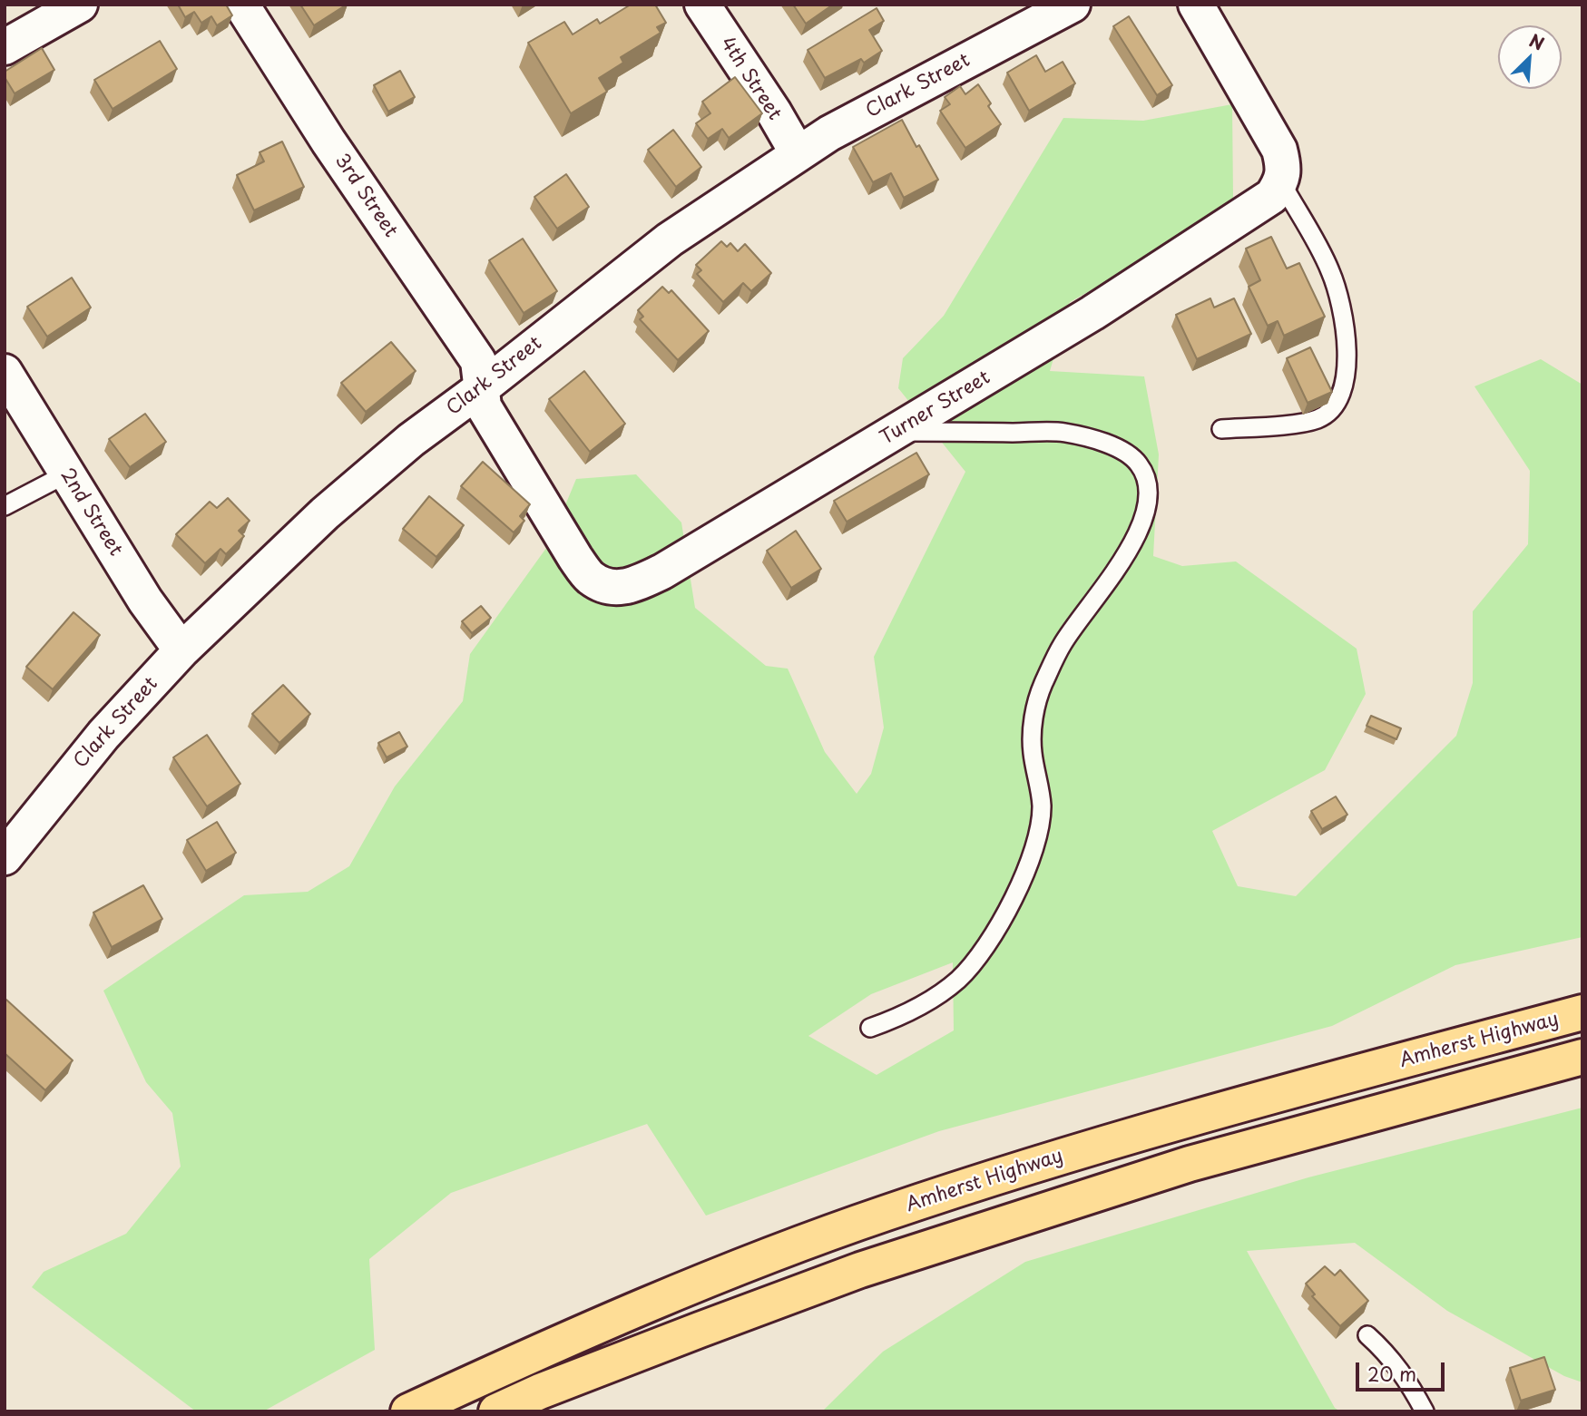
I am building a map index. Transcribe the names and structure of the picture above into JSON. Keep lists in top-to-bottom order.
{
  "streets": {
    "highway": ["Amherst Highway"],
    "street": [
      "4th Street",
      "Clark Street",
      "3rd Street",
      "Turner Street",
      "2nd Street"
    ]
  },
  "crossings": [
    ["4th Street", "Clark Street"],
    ["Clark Street", "3rd Street"],
    ["Clark Street", "Turner Street"],
    ["Clark Street", "2nd Street"],
    ["3rd Street", "Turner Street"]
  ],
  "scale_bar": "20 m",
  "north": "top right"
}
